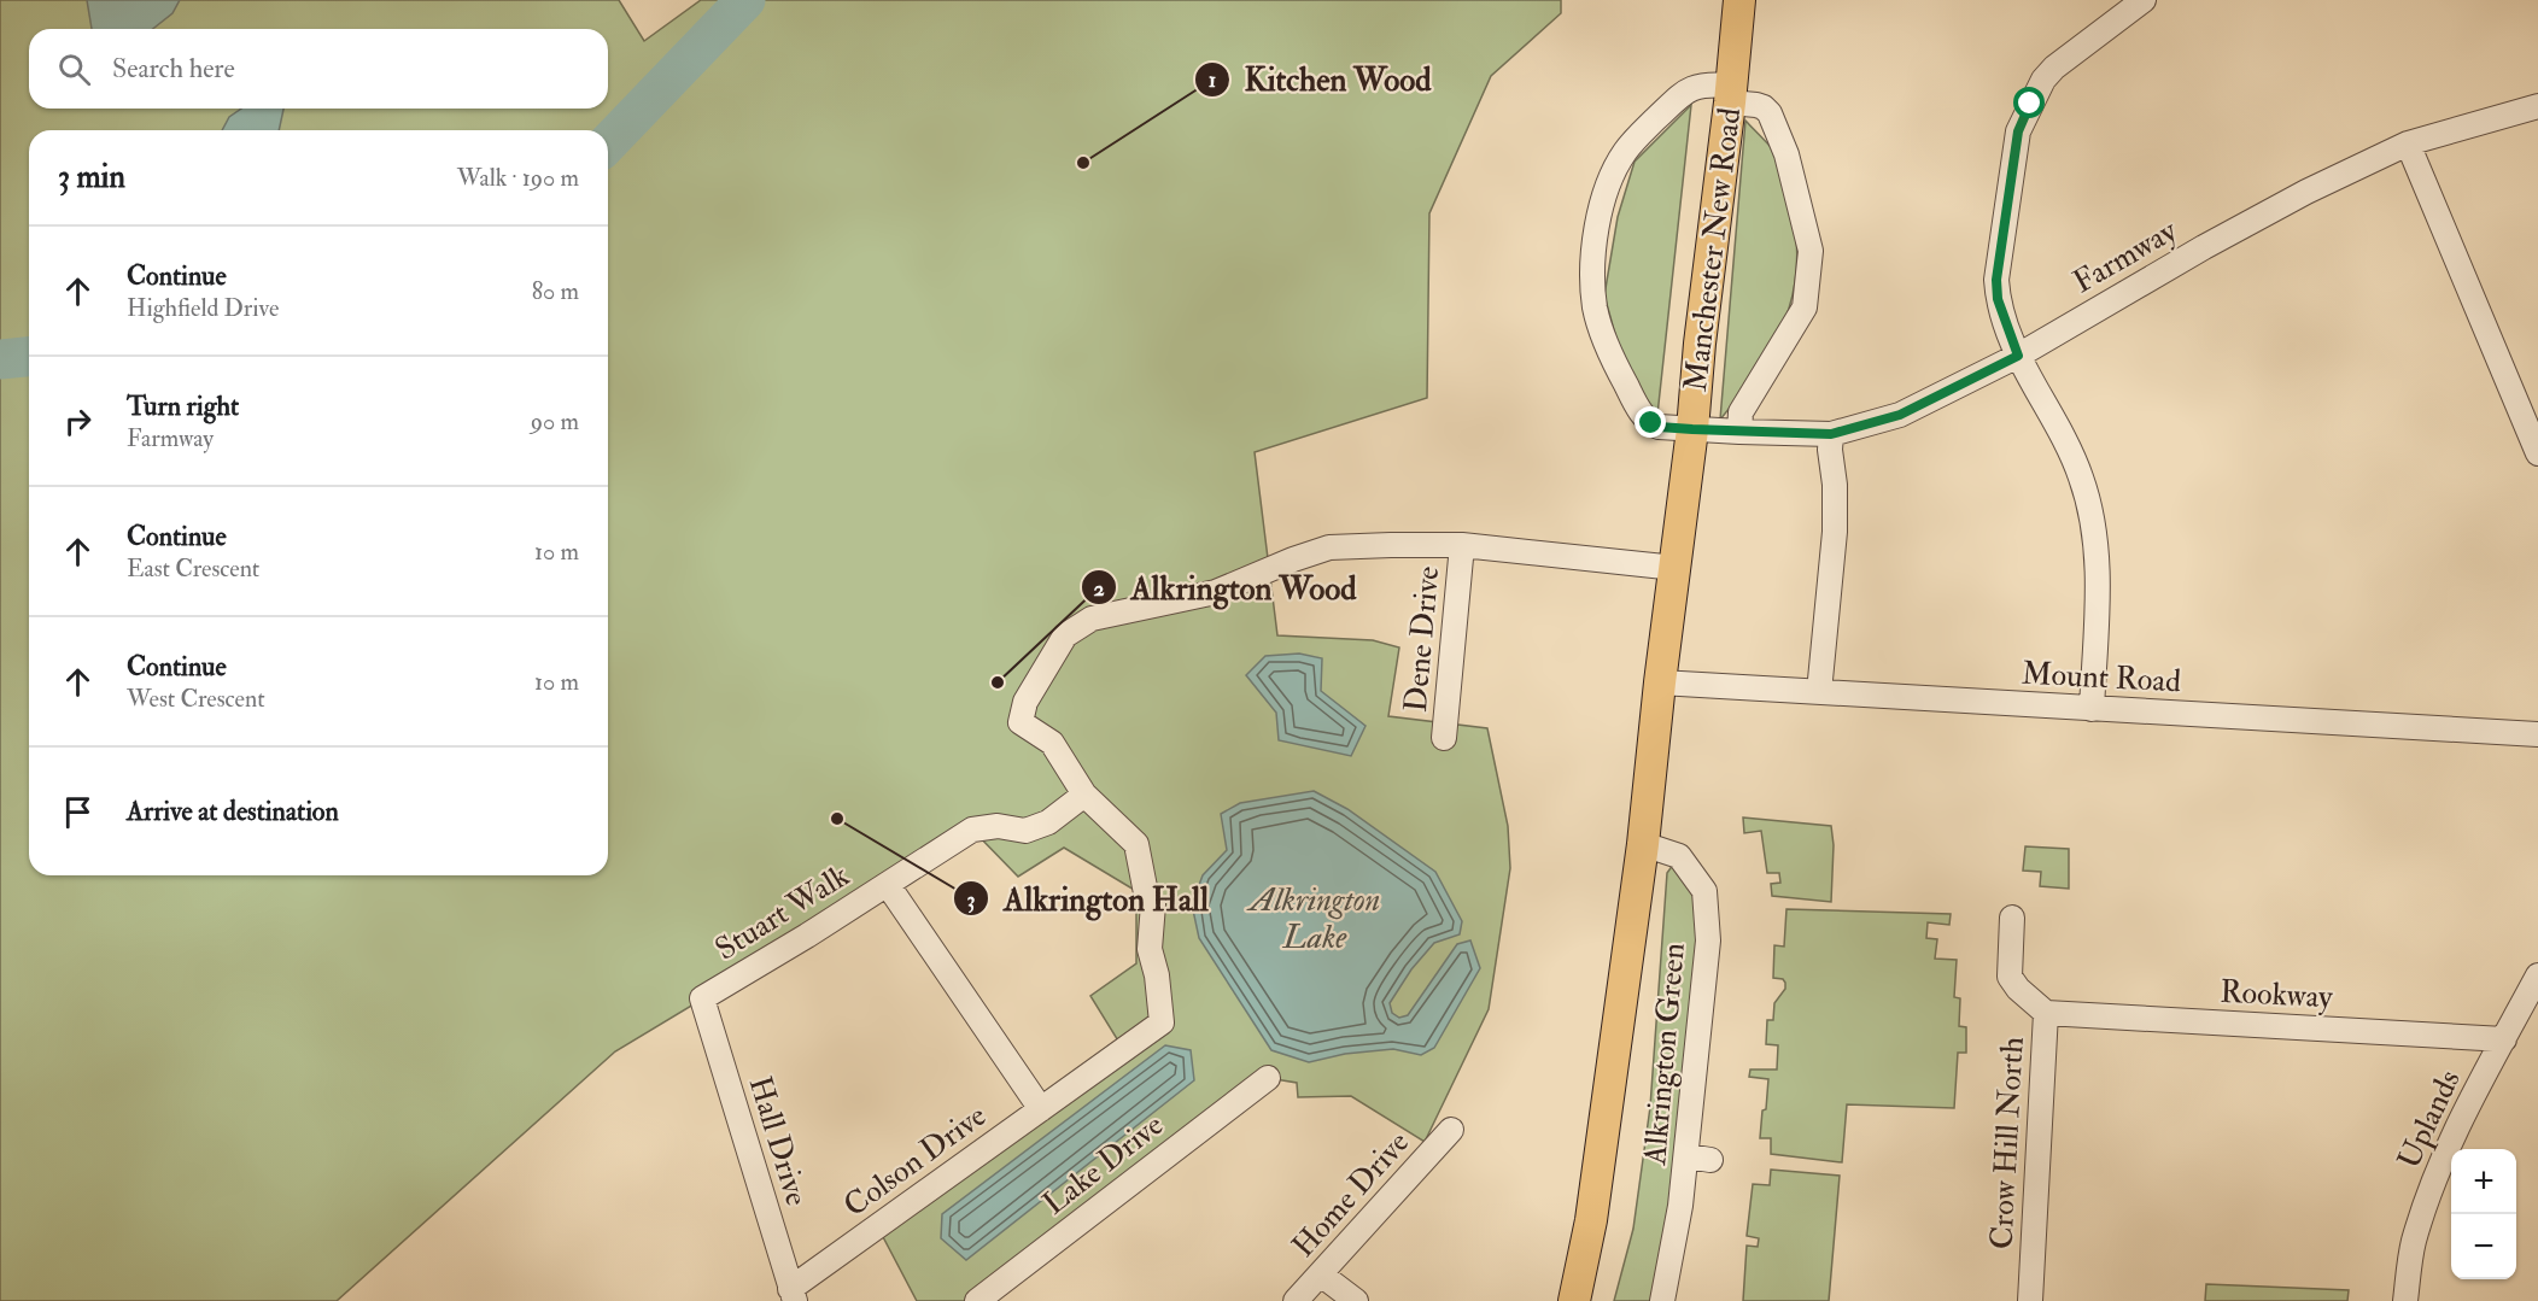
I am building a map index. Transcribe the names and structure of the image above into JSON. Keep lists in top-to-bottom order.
{
  "streets": {
    "main road": ["Manchester New Road"],
    "street": [
      "Farmway",
      "Dene Drive",
      "Mount Road",
      "Stuart Walk",
      "Rookway",
      "Alkrington Green",
      "Uplands",
      "Hall Drive",
      "Crow Hill North",
      "Colson Drive",
      "Lake Drive",
      "Home Drive"
    ]
  },
  "crossings": [
    ["Manchester New Road", "Farmway"],
    ["Manchester New Road", "Mount Road"],
    ["Manchester New Road", "Alkrington Green"],
    ["Stuart Walk", "Hall Drive"],
    ["Stuart Walk", "Colson Drive"],
    ["Rookway", "Uplands"],
    ["Rookway", "Crow Hill North"],
    ["Hall Drive", "Colson Drive"]
  ],
  "water": ["Alkrington Lake"],
  "places": ["Kitchen Wood", "Alkrington Wood", "Alkrington Hall"],
  "page": {
    "search": "Search here",
    "heading": ["3 min", "Walk · 190 m"],
    "list": [
      ["Continue", "Highfield Drive", "80 m"],
      ["Turn right", "Farmway", "90 m"],
      ["Continue", "East Crescent", "10 m"],
      ["Continue", "West Crescent", "10 m"],
      "Arrive at destination"
    ],
    "map_buttons": ["+", "−"]
  }
}
